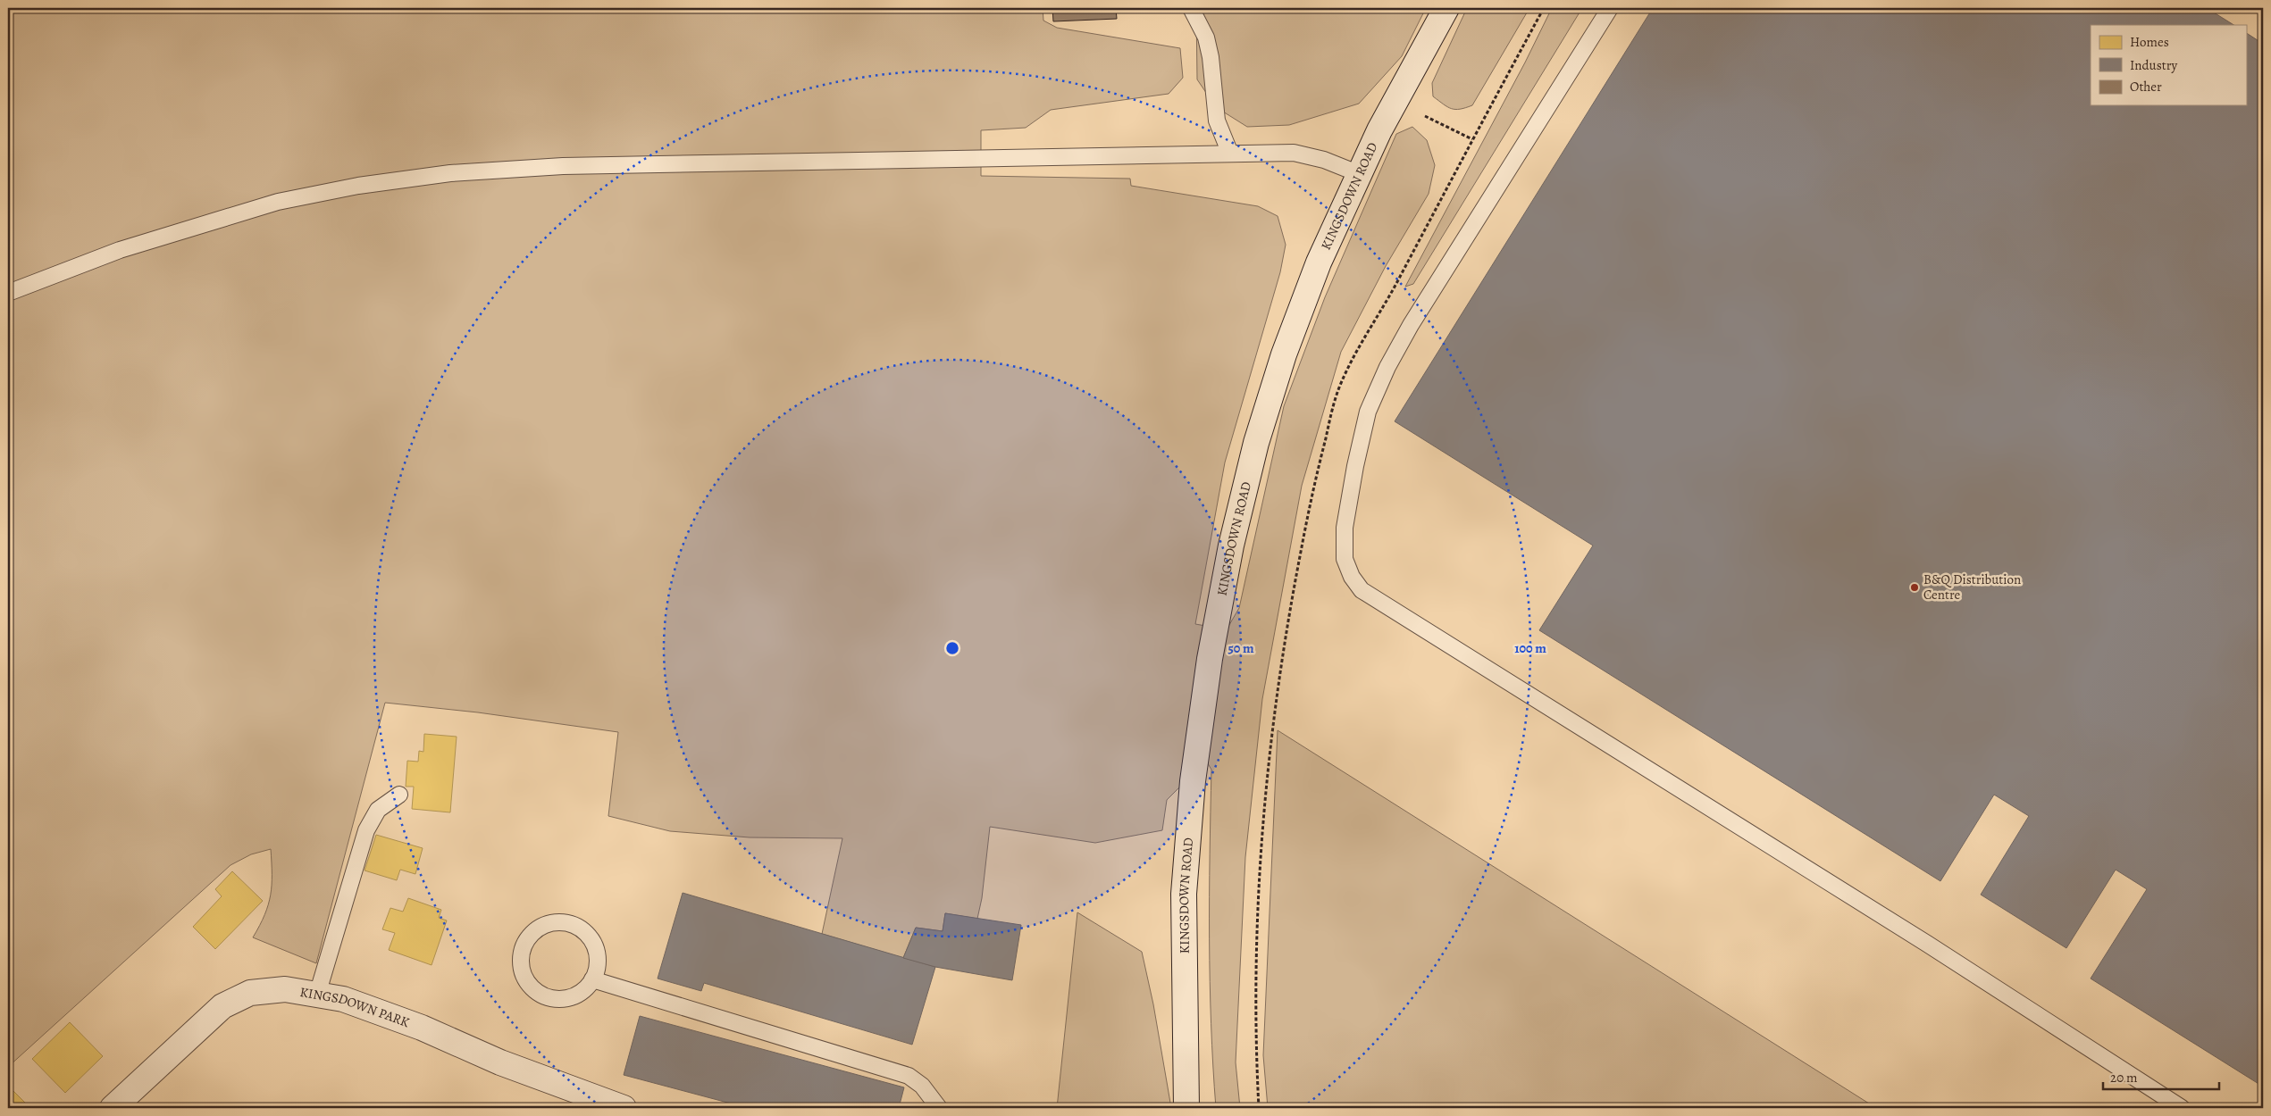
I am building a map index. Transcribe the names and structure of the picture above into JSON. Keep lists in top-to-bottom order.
{
  "streets": {
    "main road": ["KINGSDOWN ROAD", "KINGSDOWN PARK"]
  },
  "places": ["B&Q Distribution Centre"],
  "legend": ["Homes", "Industry", "Other"],
  "scale_bar": "20 m",
  "rings": ["50 m", "100 m"]
}
